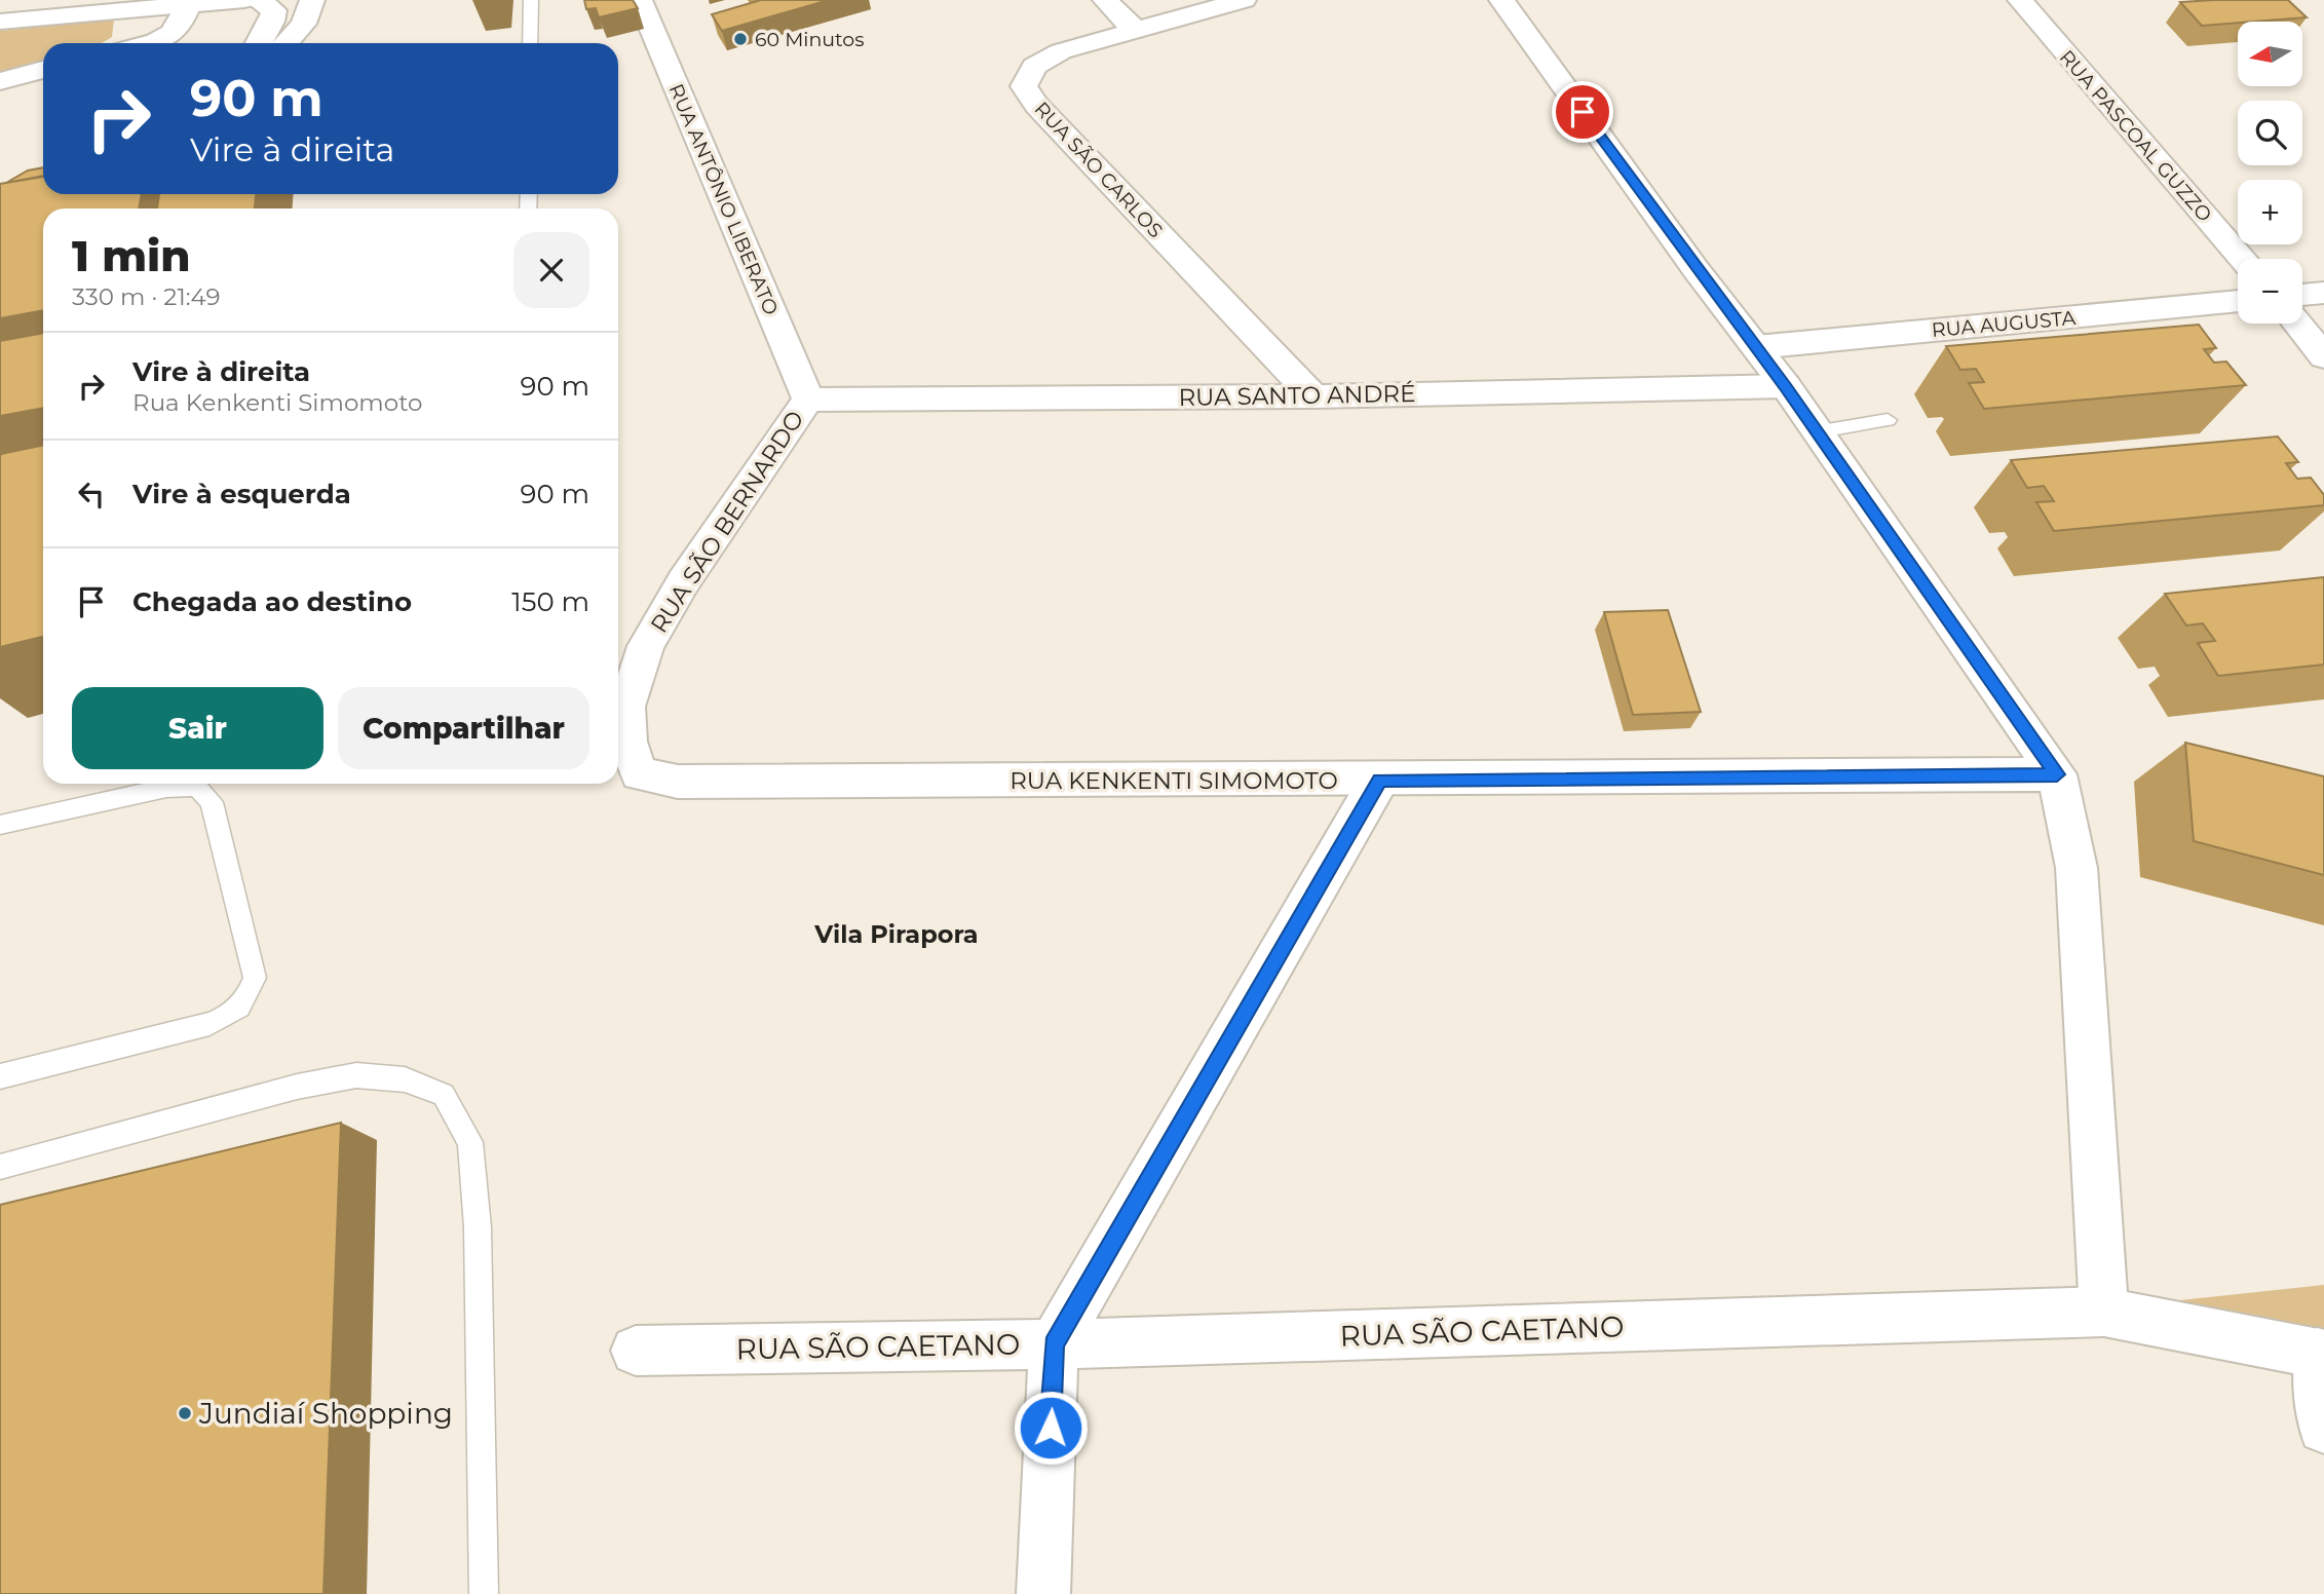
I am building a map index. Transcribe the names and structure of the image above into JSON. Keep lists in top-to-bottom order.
{
  "streets": {
    "street": [
      "RUA PASCOAL GUZZO",
      "RUA SÃO CARLOS",
      "RUA ANTÔNIO LIBERATO",
      "RUA AUGUSTA",
      "RUA SANTO ANDRÉ",
      "RUA SÃO BERNARDO",
      "RUA KENKENTI SIMOMOTO",
      "RUA SÃO CAETANO"
    ]
  },
  "crossings": [
    ["RUA SÃO CARLOS", "RUA SANTO ANDRÉ"],
    ["RUA ANTÔNIO LIBERATO", "RUA SANTO ANDRÉ"],
    ["RUA ANTÔNIO LIBERATO", "RUA SÃO BERNARDO"],
    ["RUA SANTO ANDRÉ", "RUA SÃO BERNARDO"],
    ["RUA SÃO BERNARDO", "RUA KENKENTI SIMOMOTO"]
  ],
  "districts": ["Vila Pirapora"],
  "places": ["60 Minutos", "Jundiaí Shopping"],
  "north": "left",
  "page": {
    "map_buttons": ["+", "−"],
    "turn": ["90 m", "Vire à direita"],
    "heading": ["1 min", "330 m · 21:49"],
    "list": [
      {
        "name": "Vire à direita",
        "note": "Rua Kenkenti Simomoto",
        "value": "90 m"
      },
      {
        "name": "Vire à esquerda",
        "value": "90 m"
      },
      {
        "name": "Chegada ao destino",
        "value": "150 m"
      }
    ],
    "buttons": ["Sair", "Compartilhar"]
  }
}
